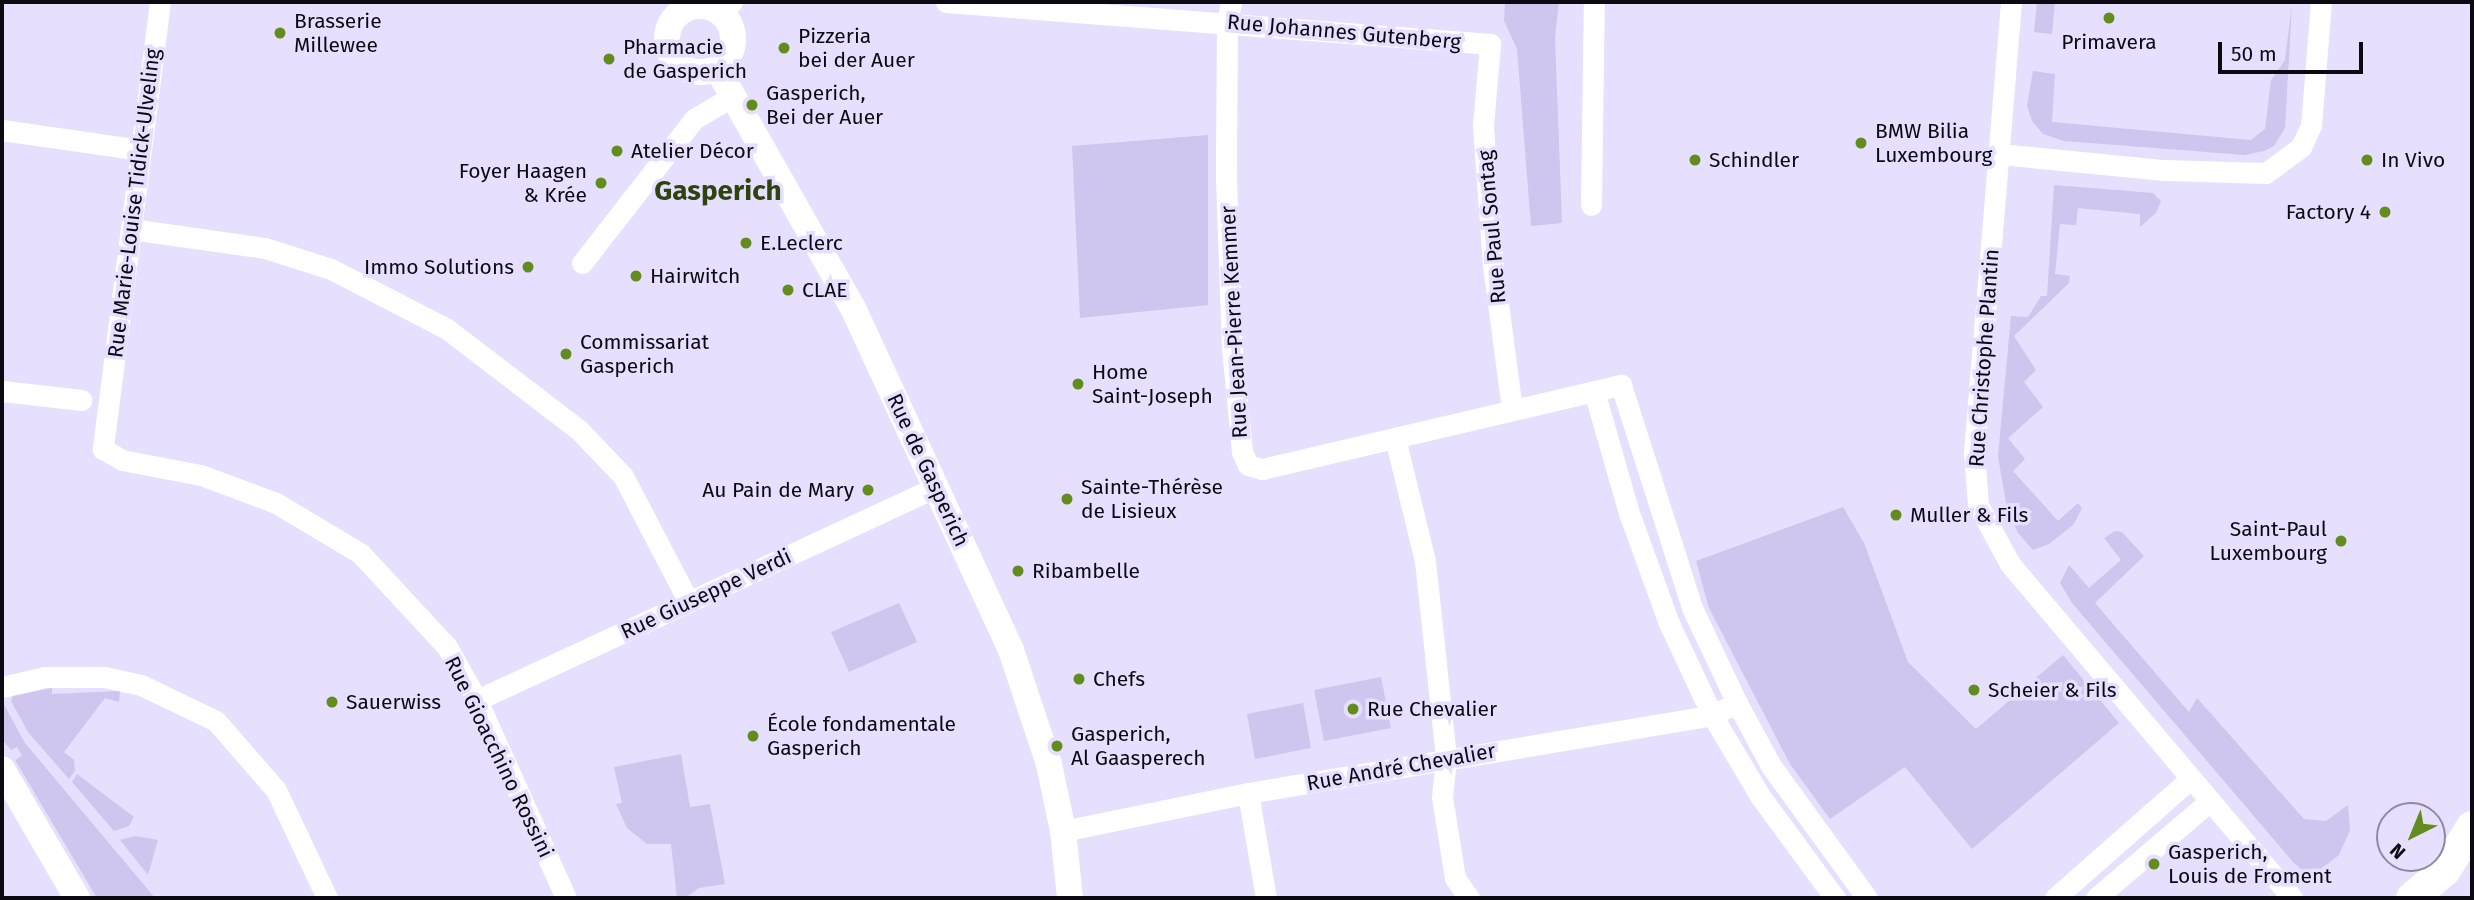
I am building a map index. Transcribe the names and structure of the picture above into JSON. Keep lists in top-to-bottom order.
{
  "streets": {
    "street": [
      "Rue Johannes Gutenberg",
      "Rue Marie-Louise Tidick-Ulveling",
      "Rue Paul Sontag",
      "Rue Jean-Pierre Kemmer",
      "Rue Christophe Plantin",
      "Rue de Gasperich",
      "Rue Giuseppe Verdi",
      "Rue Gioacchino Rossini",
      "Rue André Chevalier"
    ]
  },
  "crossings": [
    ["Rue Johannes Gutenberg", "Rue Paul Sontag"],
    ["Rue Johannes Gutenberg", "Rue Jean-Pierre Kemmer"],
    ["Rue Marie-Louise Tidick-Ulveling", "Rue Gioacchino Rossini"],
    ["Rue Paul Sontag", "Rue Jean-Pierre Kemmer"],
    ["Rue de Gasperich", "Rue Giuseppe Verdi"],
    ["Rue de Gasperich", "Rue André Chevalier"],
    ["Rue Giuseppe Verdi", "Rue Gioacchino Rossini"]
  ],
  "districts": ["Gasperich"],
  "places": [
    "Primavera",
    "Brasserie Millewee",
    "Pizzeria bei der Auer",
    "Pharmacie de Gasperich",
    "Gasperich, Bei der Auer",
    "BMW Bilia Luxembourg",
    "Atelier Décor",
    "Schindler",
    "In Vivo",
    "Foyer Haagen & Krée",
    "Factory 4",
    "E.Leclerc",
    "Immo Solutions",
    "Hairwitch",
    "CLAE",
    "Commissariat Gasperich",
    "Home Saint-Joseph",
    "Au Pain de Mary",
    "Sainte-Thérèse de Lisieux",
    "Muller & Fils",
    "Saint-Paul Luxembourg",
    "Ribambelle",
    "Chefs",
    "Scheier & Fils",
    "Sauerwiss",
    "Rue Chevalier",
    "École fondamentale Gasperich",
    "Gasperich, Al Gaasperech",
    "Gasperich, Louis de Froment"
  ],
  "scale_bar": "50 m",
  "north": "bottom left"
}
